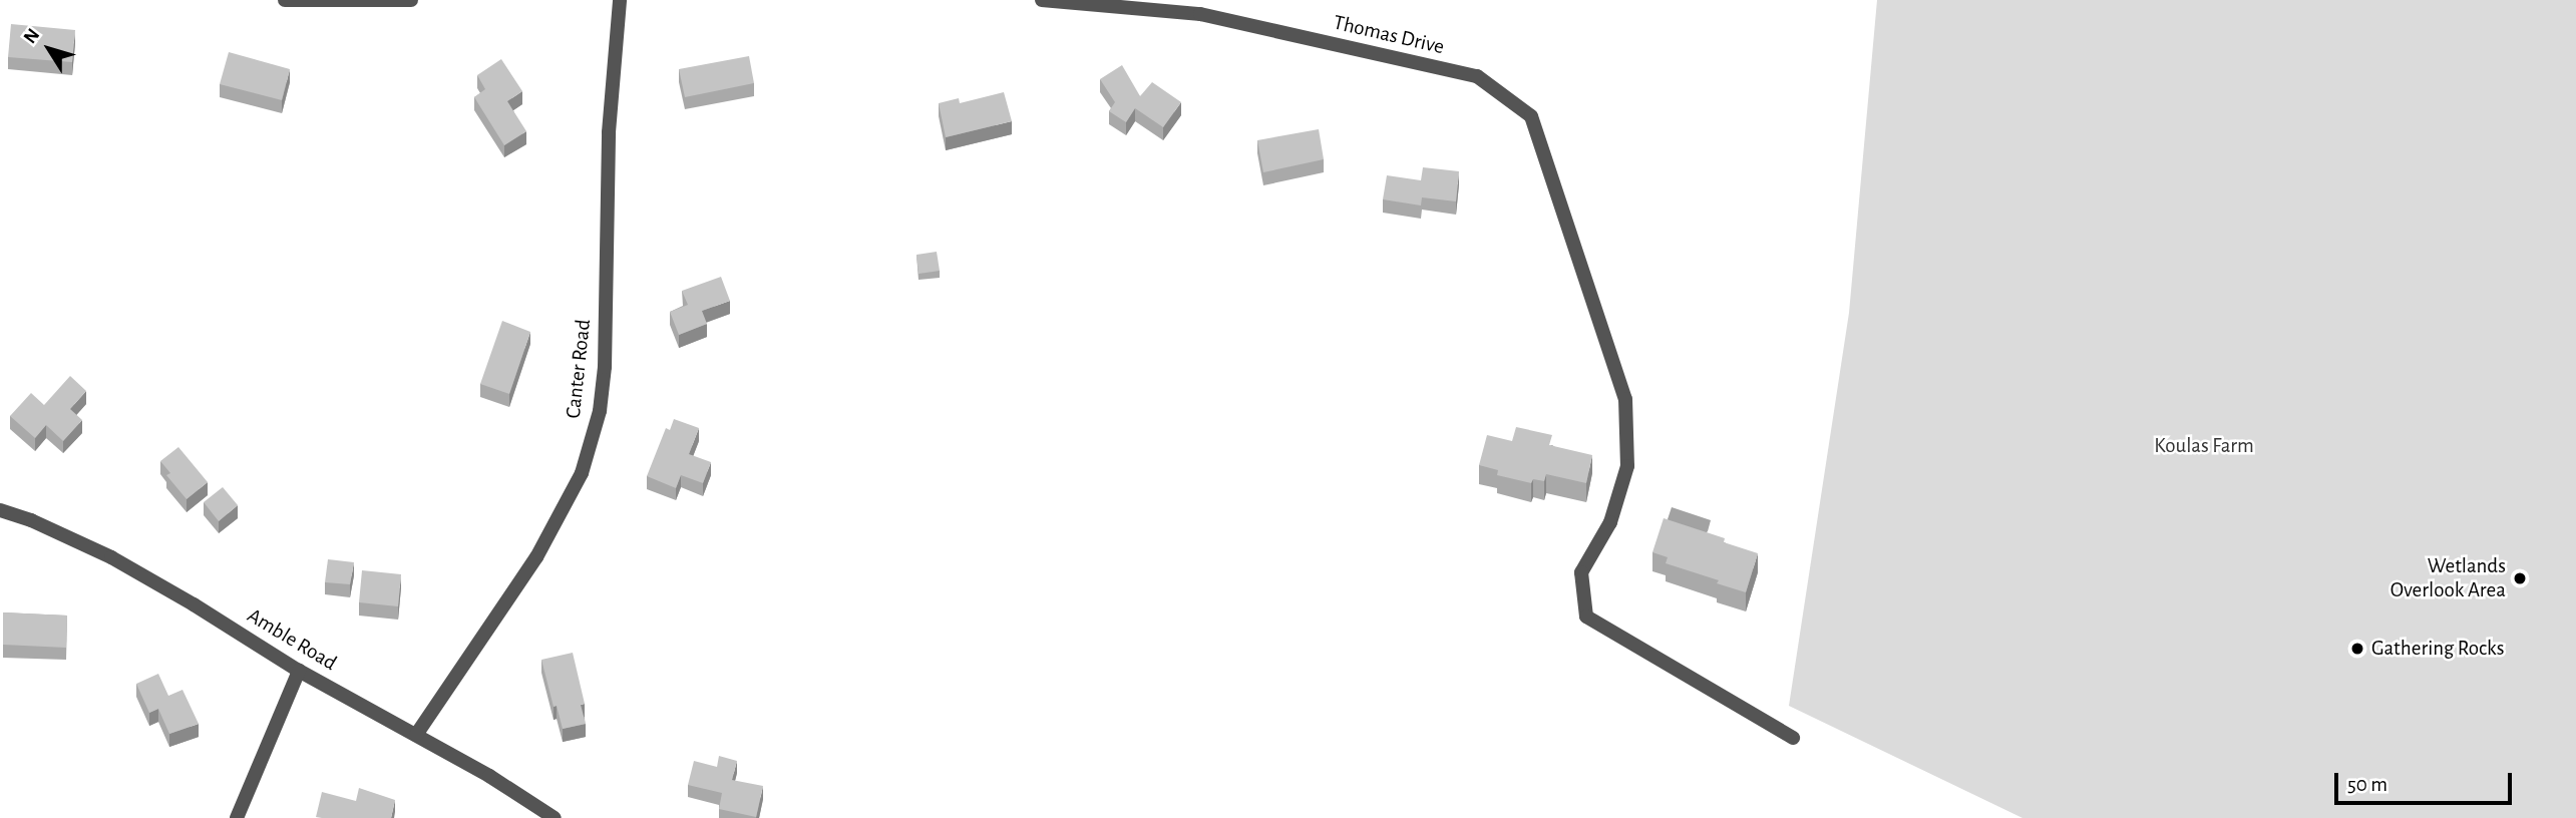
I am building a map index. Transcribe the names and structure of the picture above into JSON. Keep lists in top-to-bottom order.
{
  "streets": {
    "street": ["Thomas Drive", "Canter Road", "Amble Road"]
  },
  "crossings": [
    ["Canter Road", "Amble Road"]
  ],
  "parks": ["Koulas Farm"],
  "places": ["Wetlands Overlook Area", "Gathering Rocks"],
  "scale_bar": "50 m",
  "north": "top left"
}
